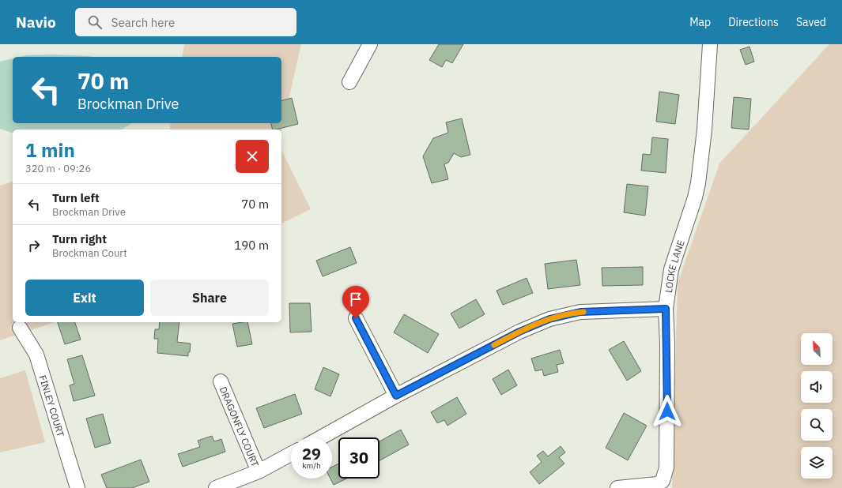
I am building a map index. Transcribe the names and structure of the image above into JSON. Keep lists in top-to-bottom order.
{
  "streets": {
    "street": ["LOCKE LANE", "FINLEY COURT", "DRAGONFLY COURT"]
  },
  "north": "top left",
  "page": {
    "header": "Navio",
    "search": "Search here",
    "nav": ["Map", "Directions", "Saved"],
    "turn": ["70 m", "Brockman Drive"],
    "heading": ["1 min", "320 m · 09:26"],
    "list": [
      {
        "name": "Turn left",
        "note": "Brockman Drive",
        "value": "70 m"
      },
      {
        "name": "Turn right",
        "note": "Brockman Court",
        "value": "190 m"
      }
    ],
    "buttons": ["Exit", "Share"],
    "speed": "29 km/h",
    "limit": "30"
  }
}
